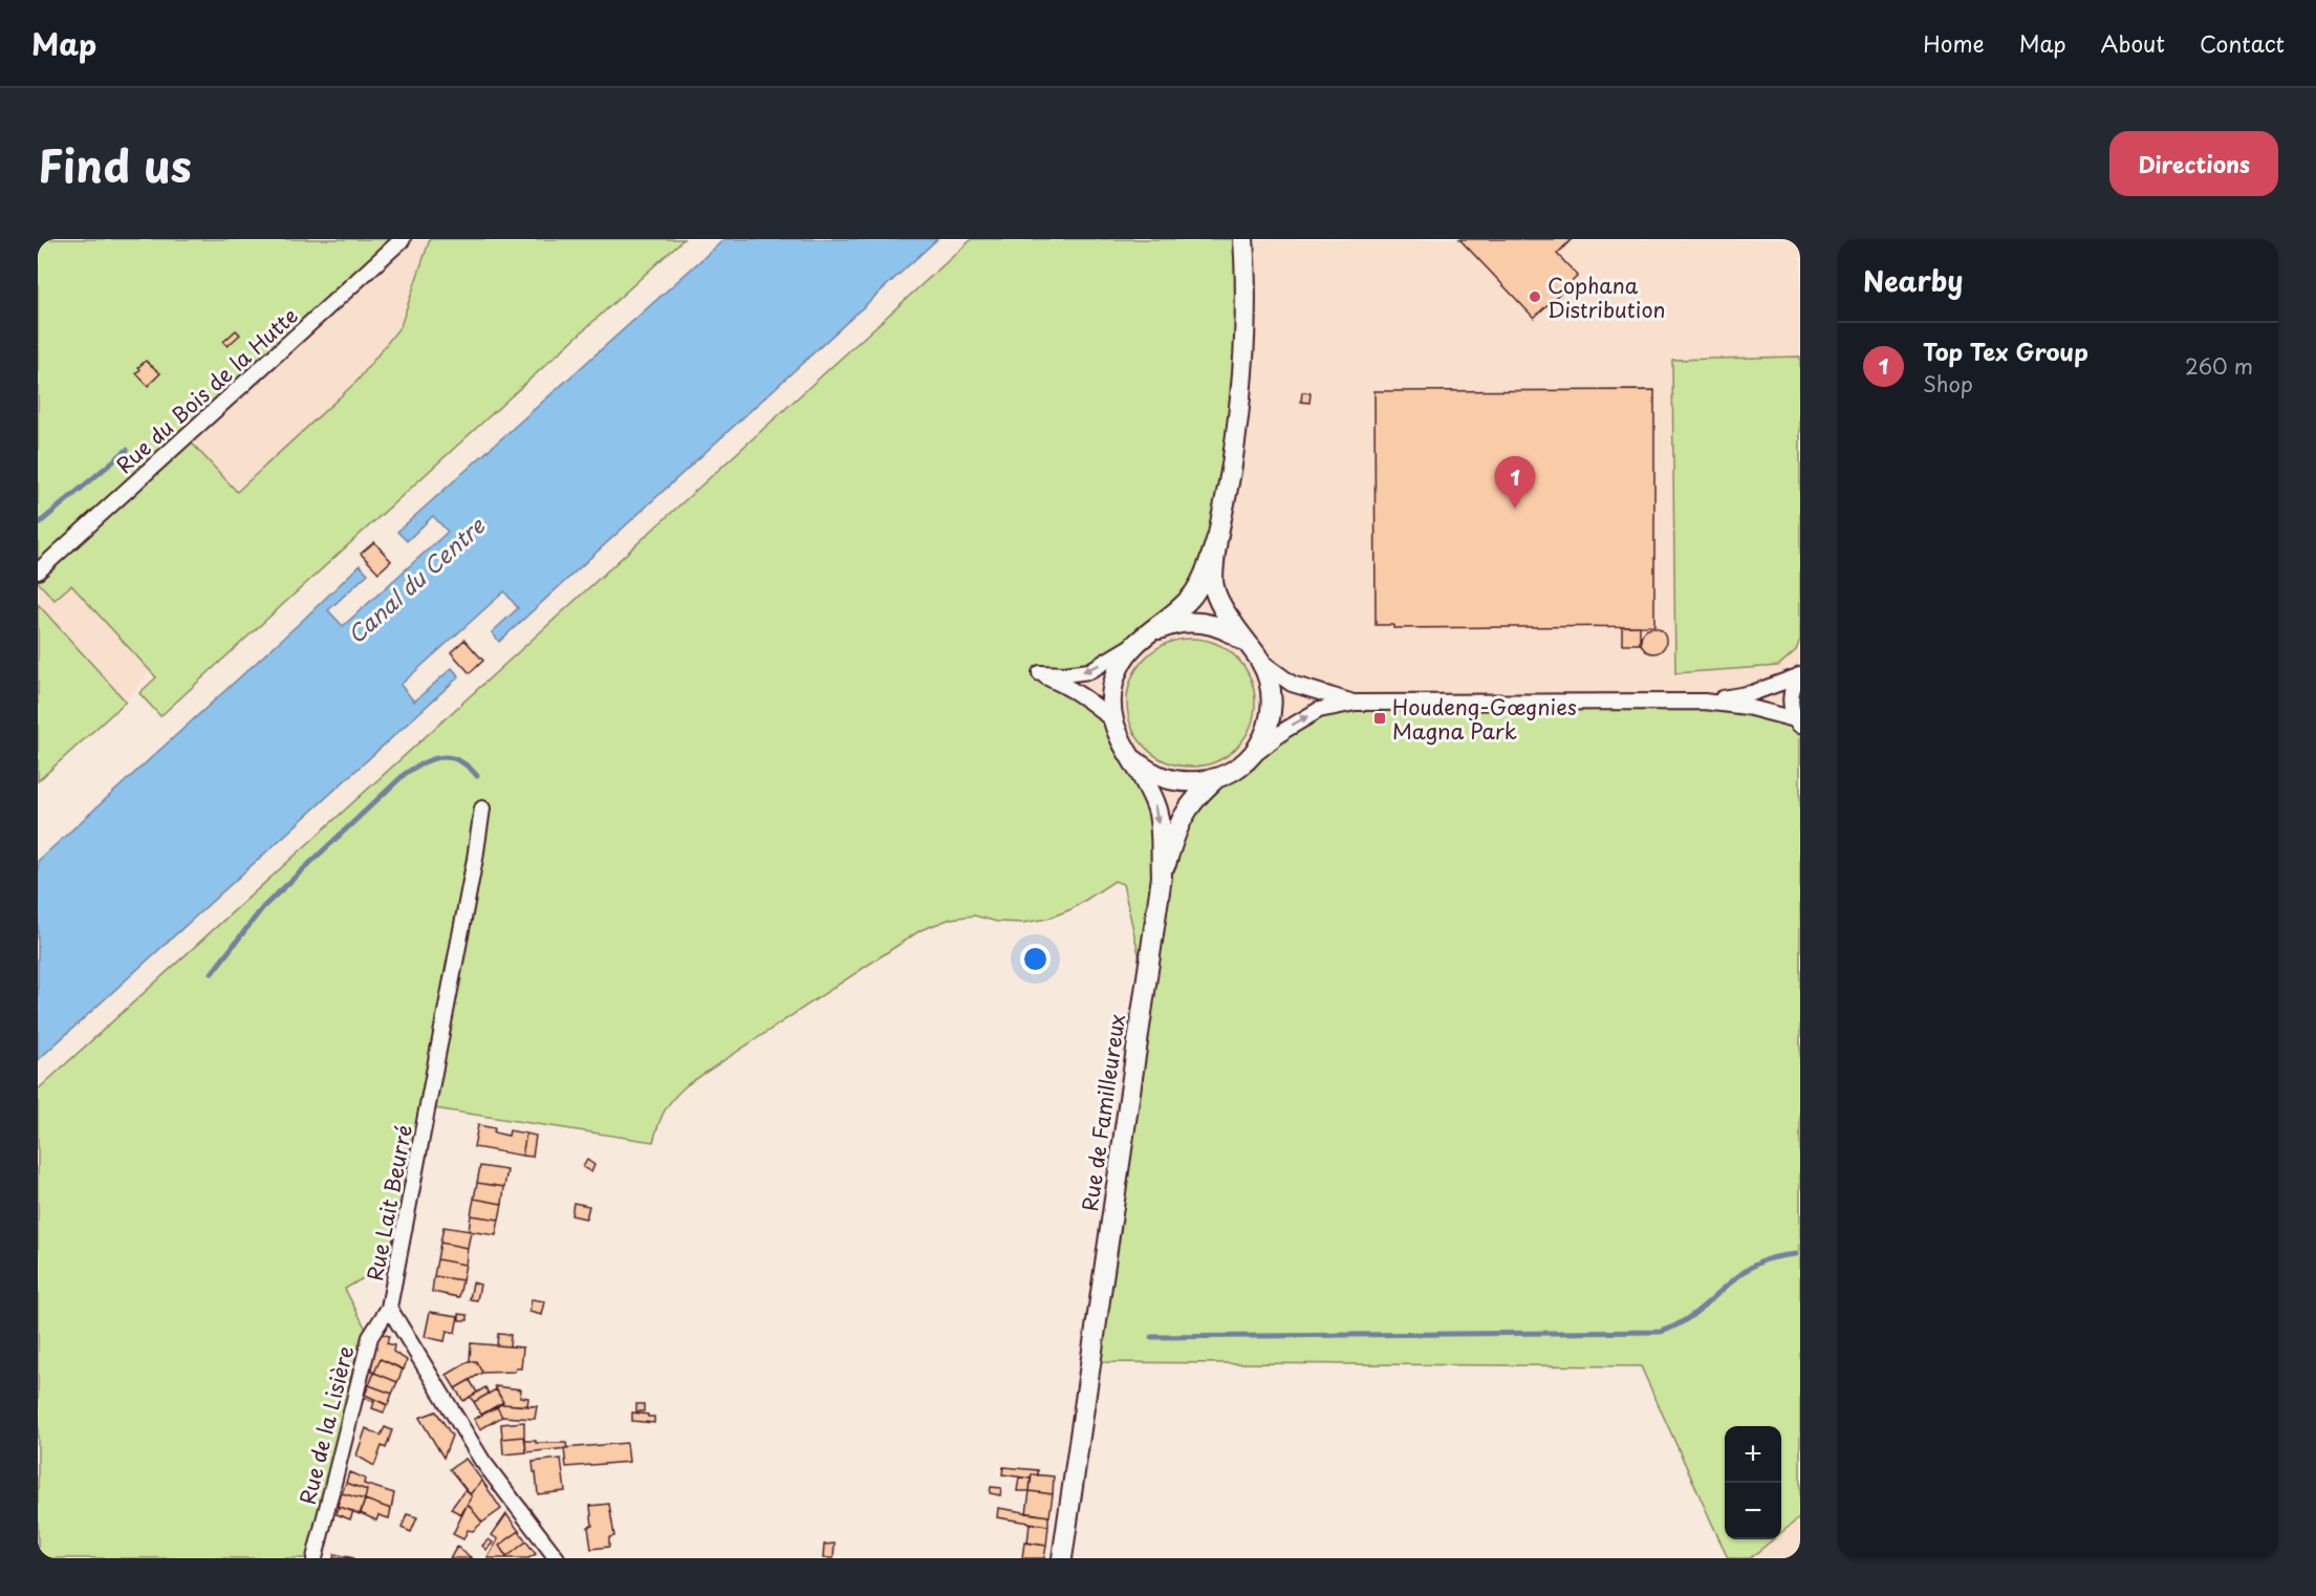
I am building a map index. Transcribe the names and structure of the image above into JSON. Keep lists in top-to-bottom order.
{
  "streets": {
    "street": [
      "Rue du Bois de la Hutte",
      "Rue de Familleureux",
      "Rue Lait Beurré",
      "Rue de la Lisière"
    ]
  },
  "crossings": [
    ["Rue Lait Beurré", "Rue de la Lisière"]
  ],
  "water": ["Canal du Centre"],
  "places": {
    "other": ["Cophana Distribution"],
    "transit": ["Houdeng-Gœgnies Magna Park"]
  },
  "page": {
    "header": "Map",
    "nav": [
      "Home",
      "Map",
      "About",
      "Contact"
    ],
    "title": "Find us",
    "buttons": "Directions",
    "heading": "Nearby",
    "list": [
      {
        "mark": "1",
        "name": "Top Tex Group",
        "note": "Shop",
        "value": "260 m"
      }
    ],
    "pins": "1",
    "map_buttons": ["+", "−"]
  }
}
